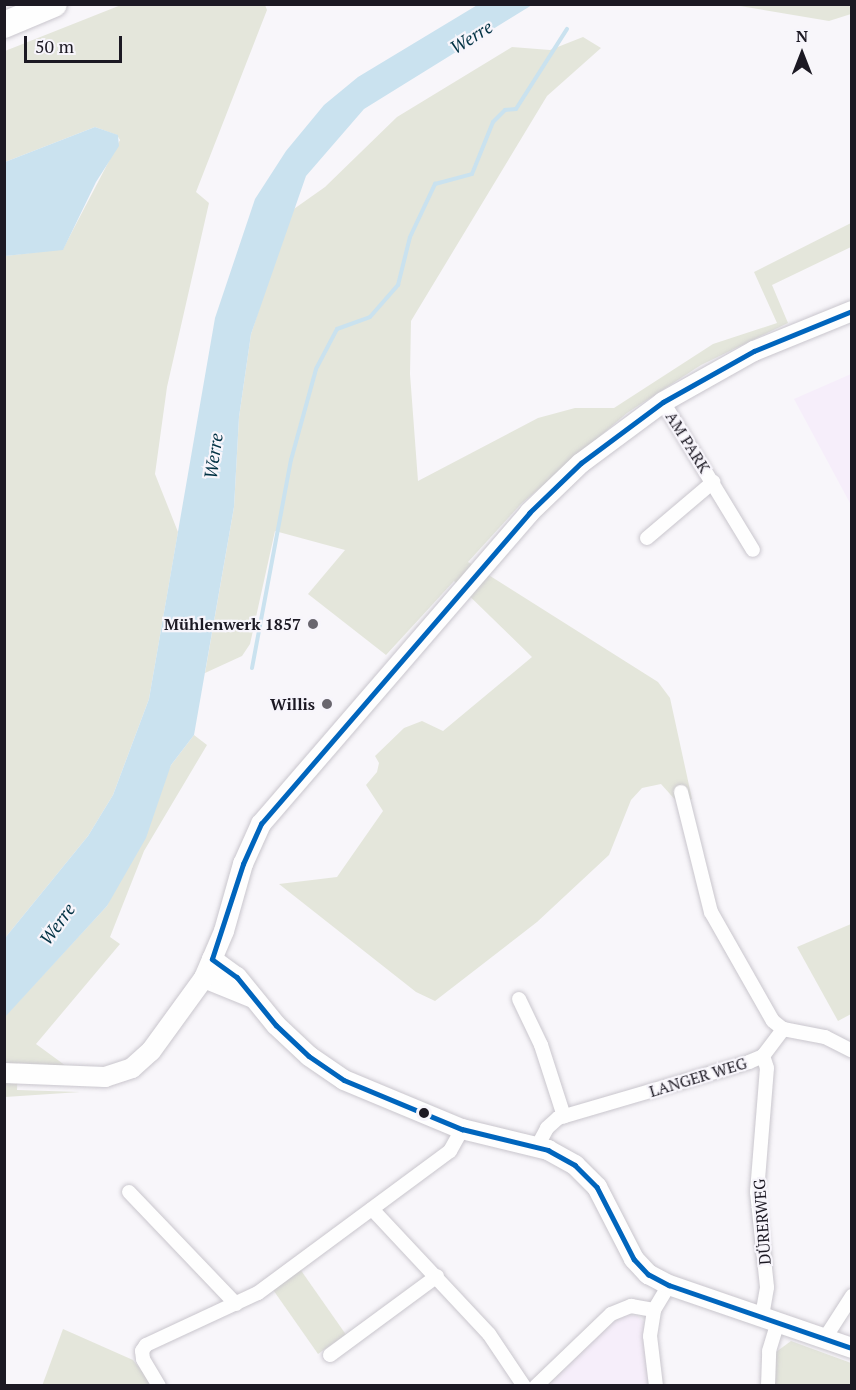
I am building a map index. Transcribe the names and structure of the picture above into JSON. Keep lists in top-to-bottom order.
{
  "streets": {
    "street": ["AM PARK", "LANGER WEG", "DÜRERWEG"]
  },
  "crossings": [
    ["LANGER WEG", "DÜRERWEG"]
  ],
  "water": ["Werre"],
  "places": ["Mühlenwerk 1857", "Willis"],
  "scale_bar": "50 m",
  "north": "top"
}
